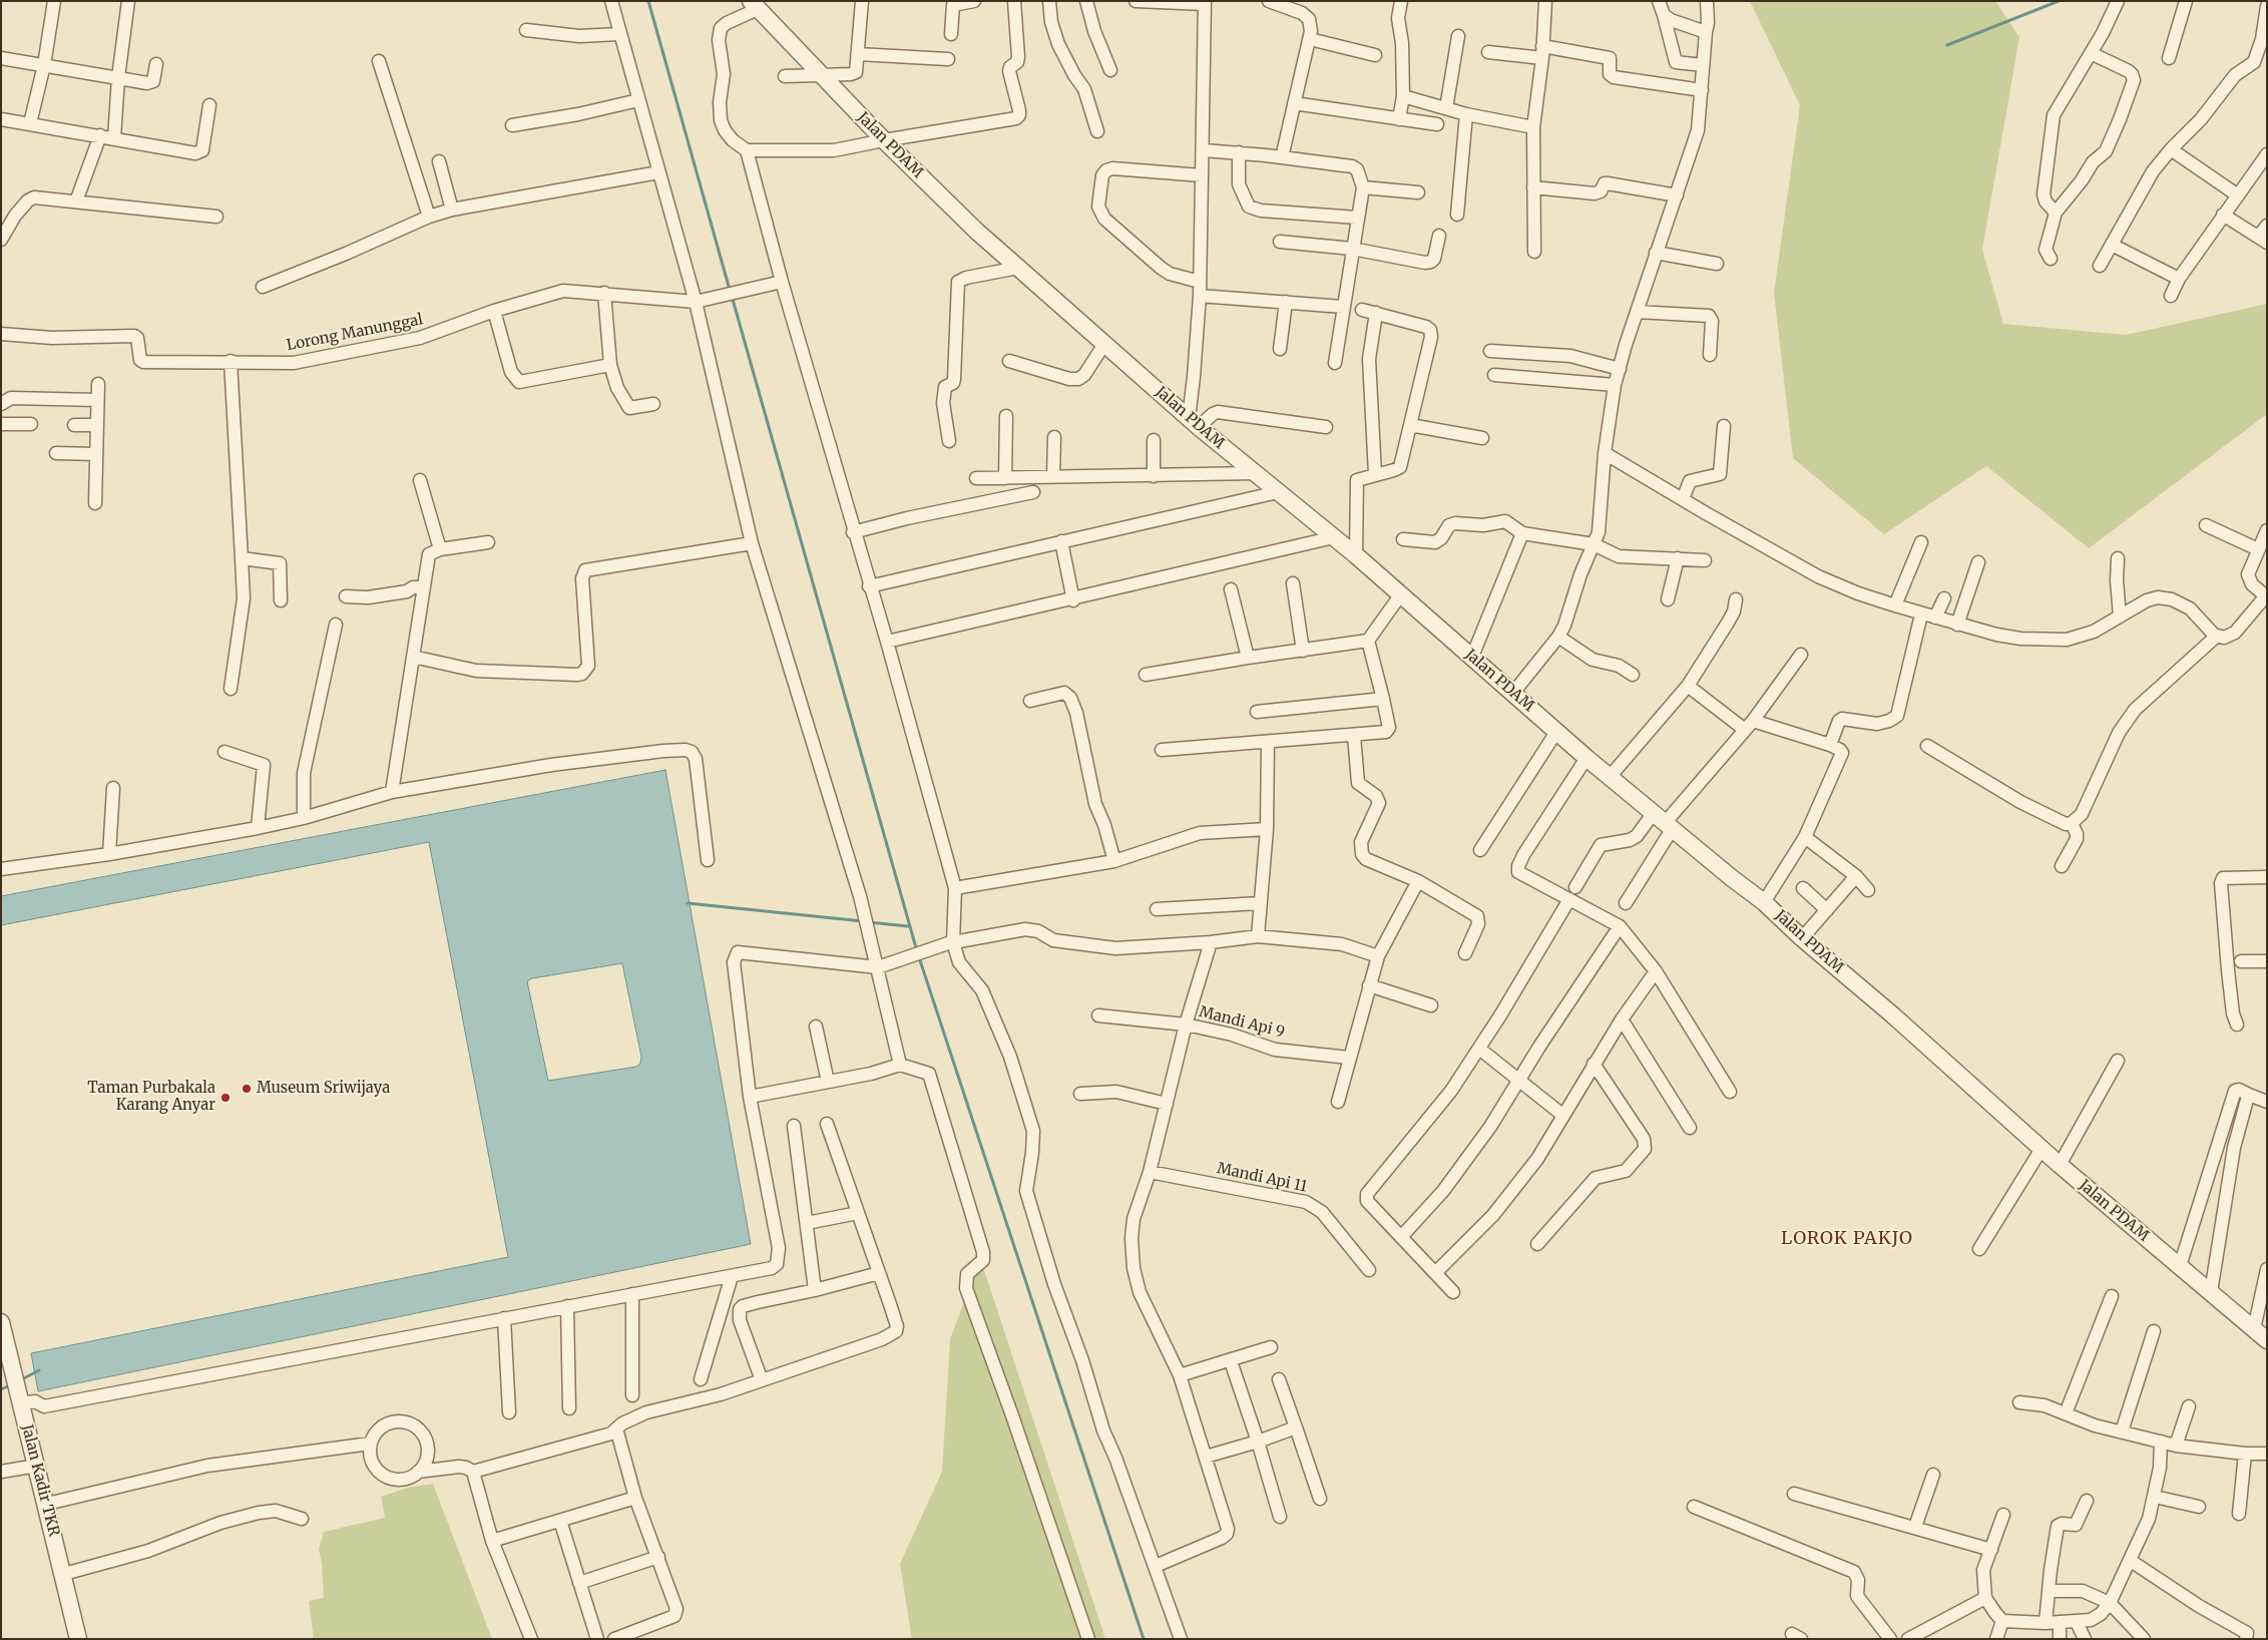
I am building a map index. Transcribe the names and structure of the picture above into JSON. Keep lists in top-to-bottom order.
{
  "streets": {
    "street": [
      "Jalan PDAM",
      "Lorong Manunggal",
      "Mandi Api 9",
      "Mandi Api 11",
      "Jalan Kadir TKR"
    ]
  },
  "districts": ["LOROK PAKJO"],
  "places": ["Museum Sriwijaya", "Taman Purbakala Karang Anyar"]
}
